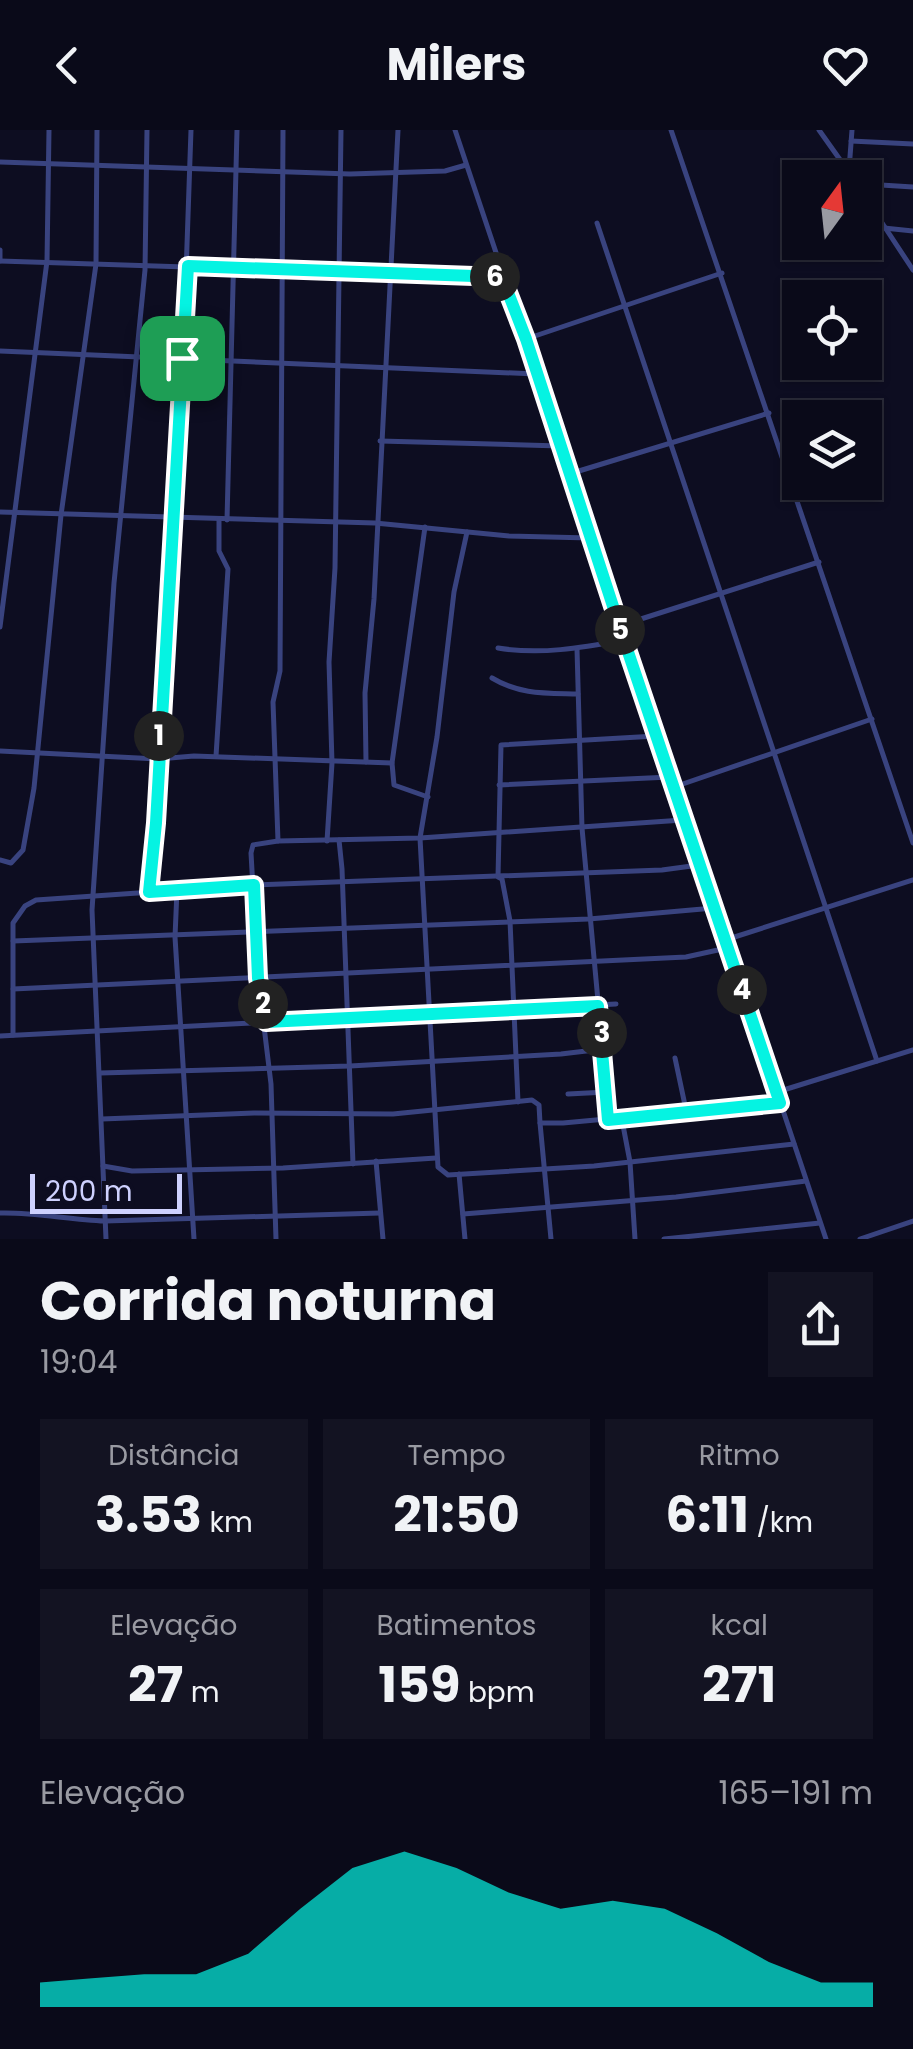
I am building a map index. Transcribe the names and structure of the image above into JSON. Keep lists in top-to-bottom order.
{
  "scale_bar": "200 m",
  "north": "top",
  "page": {
    "header": "Milers",
    "pins": [
      "6",
      "5",
      "1",
      "4",
      "2",
      "3"
    ],
    "scale": "200 m",
    "heading": ["Corrida noturna", "19:04"],
    "stats": [
      ["Distância", "3.53 km"],
      ["Tempo", "21:50"],
      ["Ritmo", "6:11 /km"],
      ["Elevação", "27 m"],
      ["Batimentos", "159 bpm"],
      ["kcal", "271"]
    ],
    "chart": ["Elevação", "165–191 m"]
  }
}
